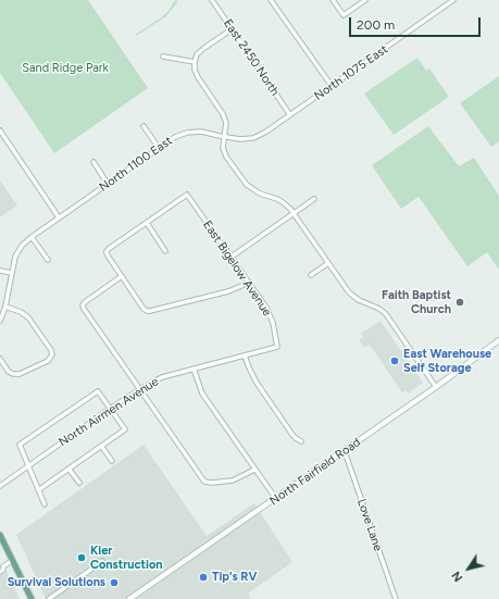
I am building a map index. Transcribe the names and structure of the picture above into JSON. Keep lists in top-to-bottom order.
{
  "streets": {
    "main road": ["North Fairfield Road"],
    "street": [
      "East 2450 North",
      "North 1075 East",
      "North 1100 East",
      "East Bigelow Avenue",
      "North Airmen Avenue",
      "Love Lane"
    ]
  },
  "crossings": [
    ["East 2450 North", "North 1075 East"],
    ["East 2450 North", "North 1100 East"],
    ["North 1075 East", "North 1100 East"],
    ["East Bigelow Avenue", "North Airmen Avenue"],
    ["North Fairfield Road", "Love Lane"]
  ],
  "parks": ["Sand Ridge Park"],
  "places": [
    "Faith Baptist Church",
    "East Warehouse Self Storage",
    "Kier Construction",
    "Tip's RV",
    "Survival Solutions"
  ],
  "scale_bar": "200 m",
  "north": "bottom left"
}
